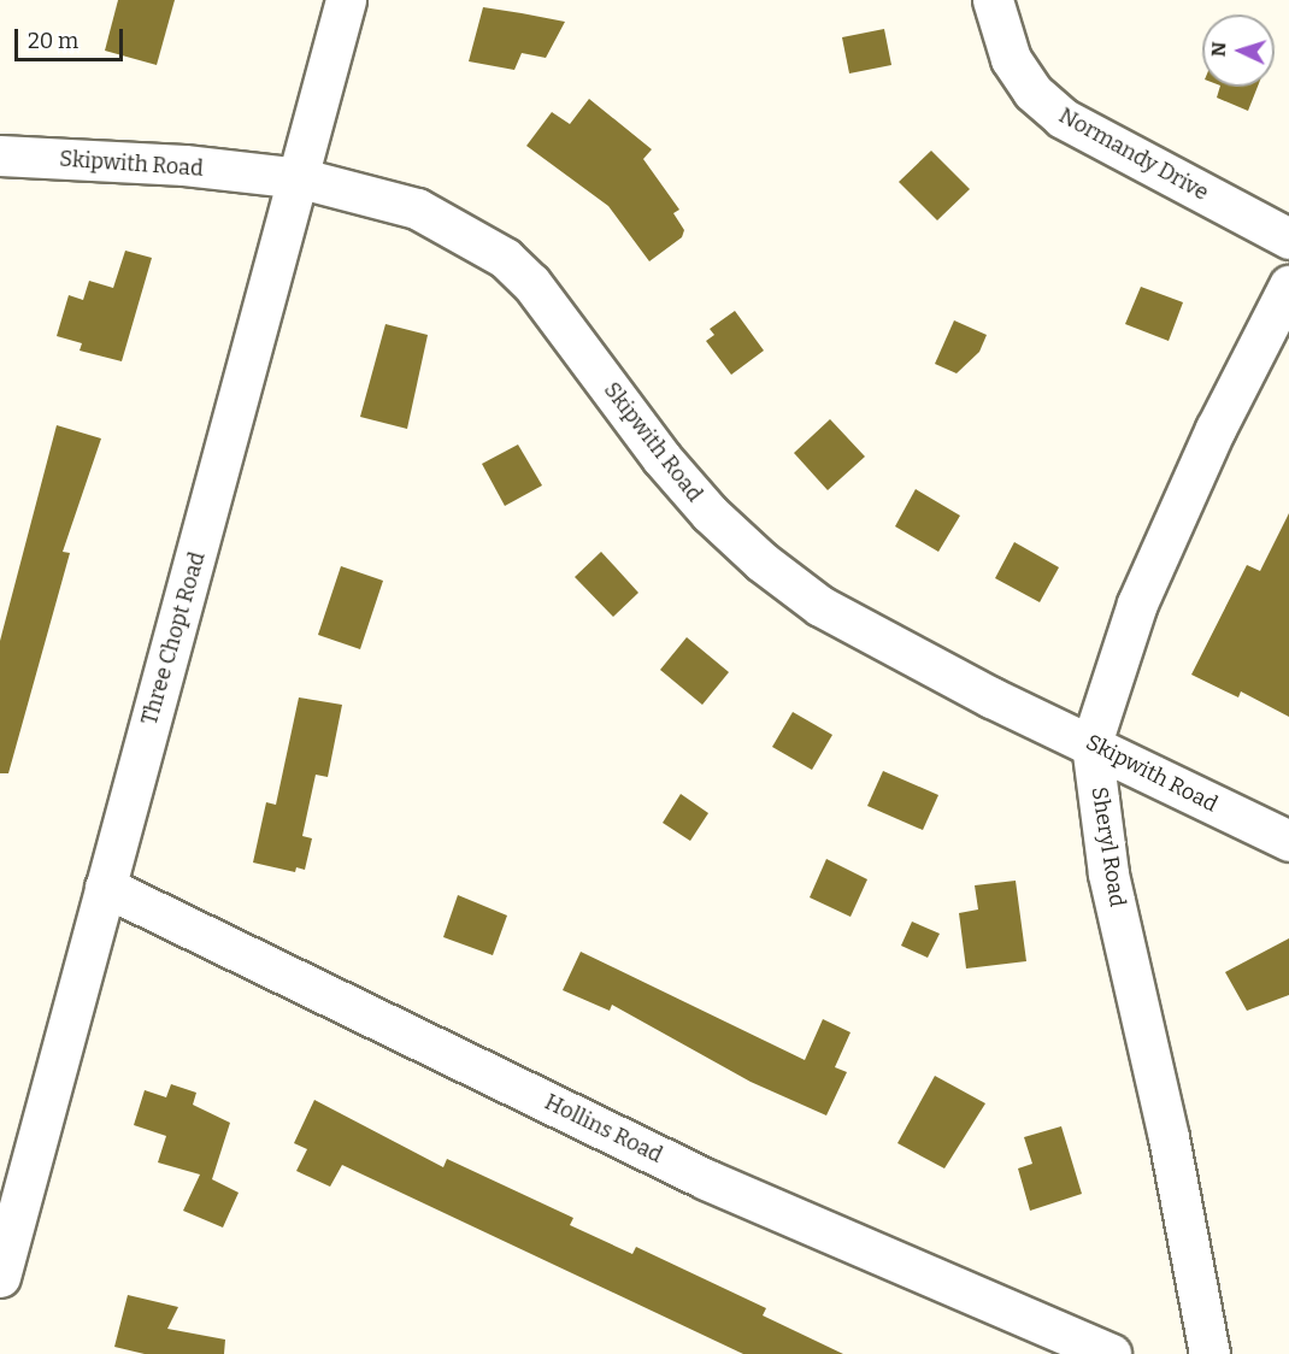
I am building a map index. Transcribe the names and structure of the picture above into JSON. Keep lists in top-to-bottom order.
{
  "streets": {
    "street": [
      "Normandy Drive",
      "Skipwith Road",
      "Three Chopt Road",
      "Sheryl Road",
      "Hollins Road"
    ]
  },
  "crossings": [
    ["Skipwith Road", "Three Chopt Road"],
    ["Skipwith Road", "Sheryl Road"],
    ["Three Chopt Road", "Hollins Road"]
  ],
  "scale_bar": "20 m",
  "north": "left"
}
